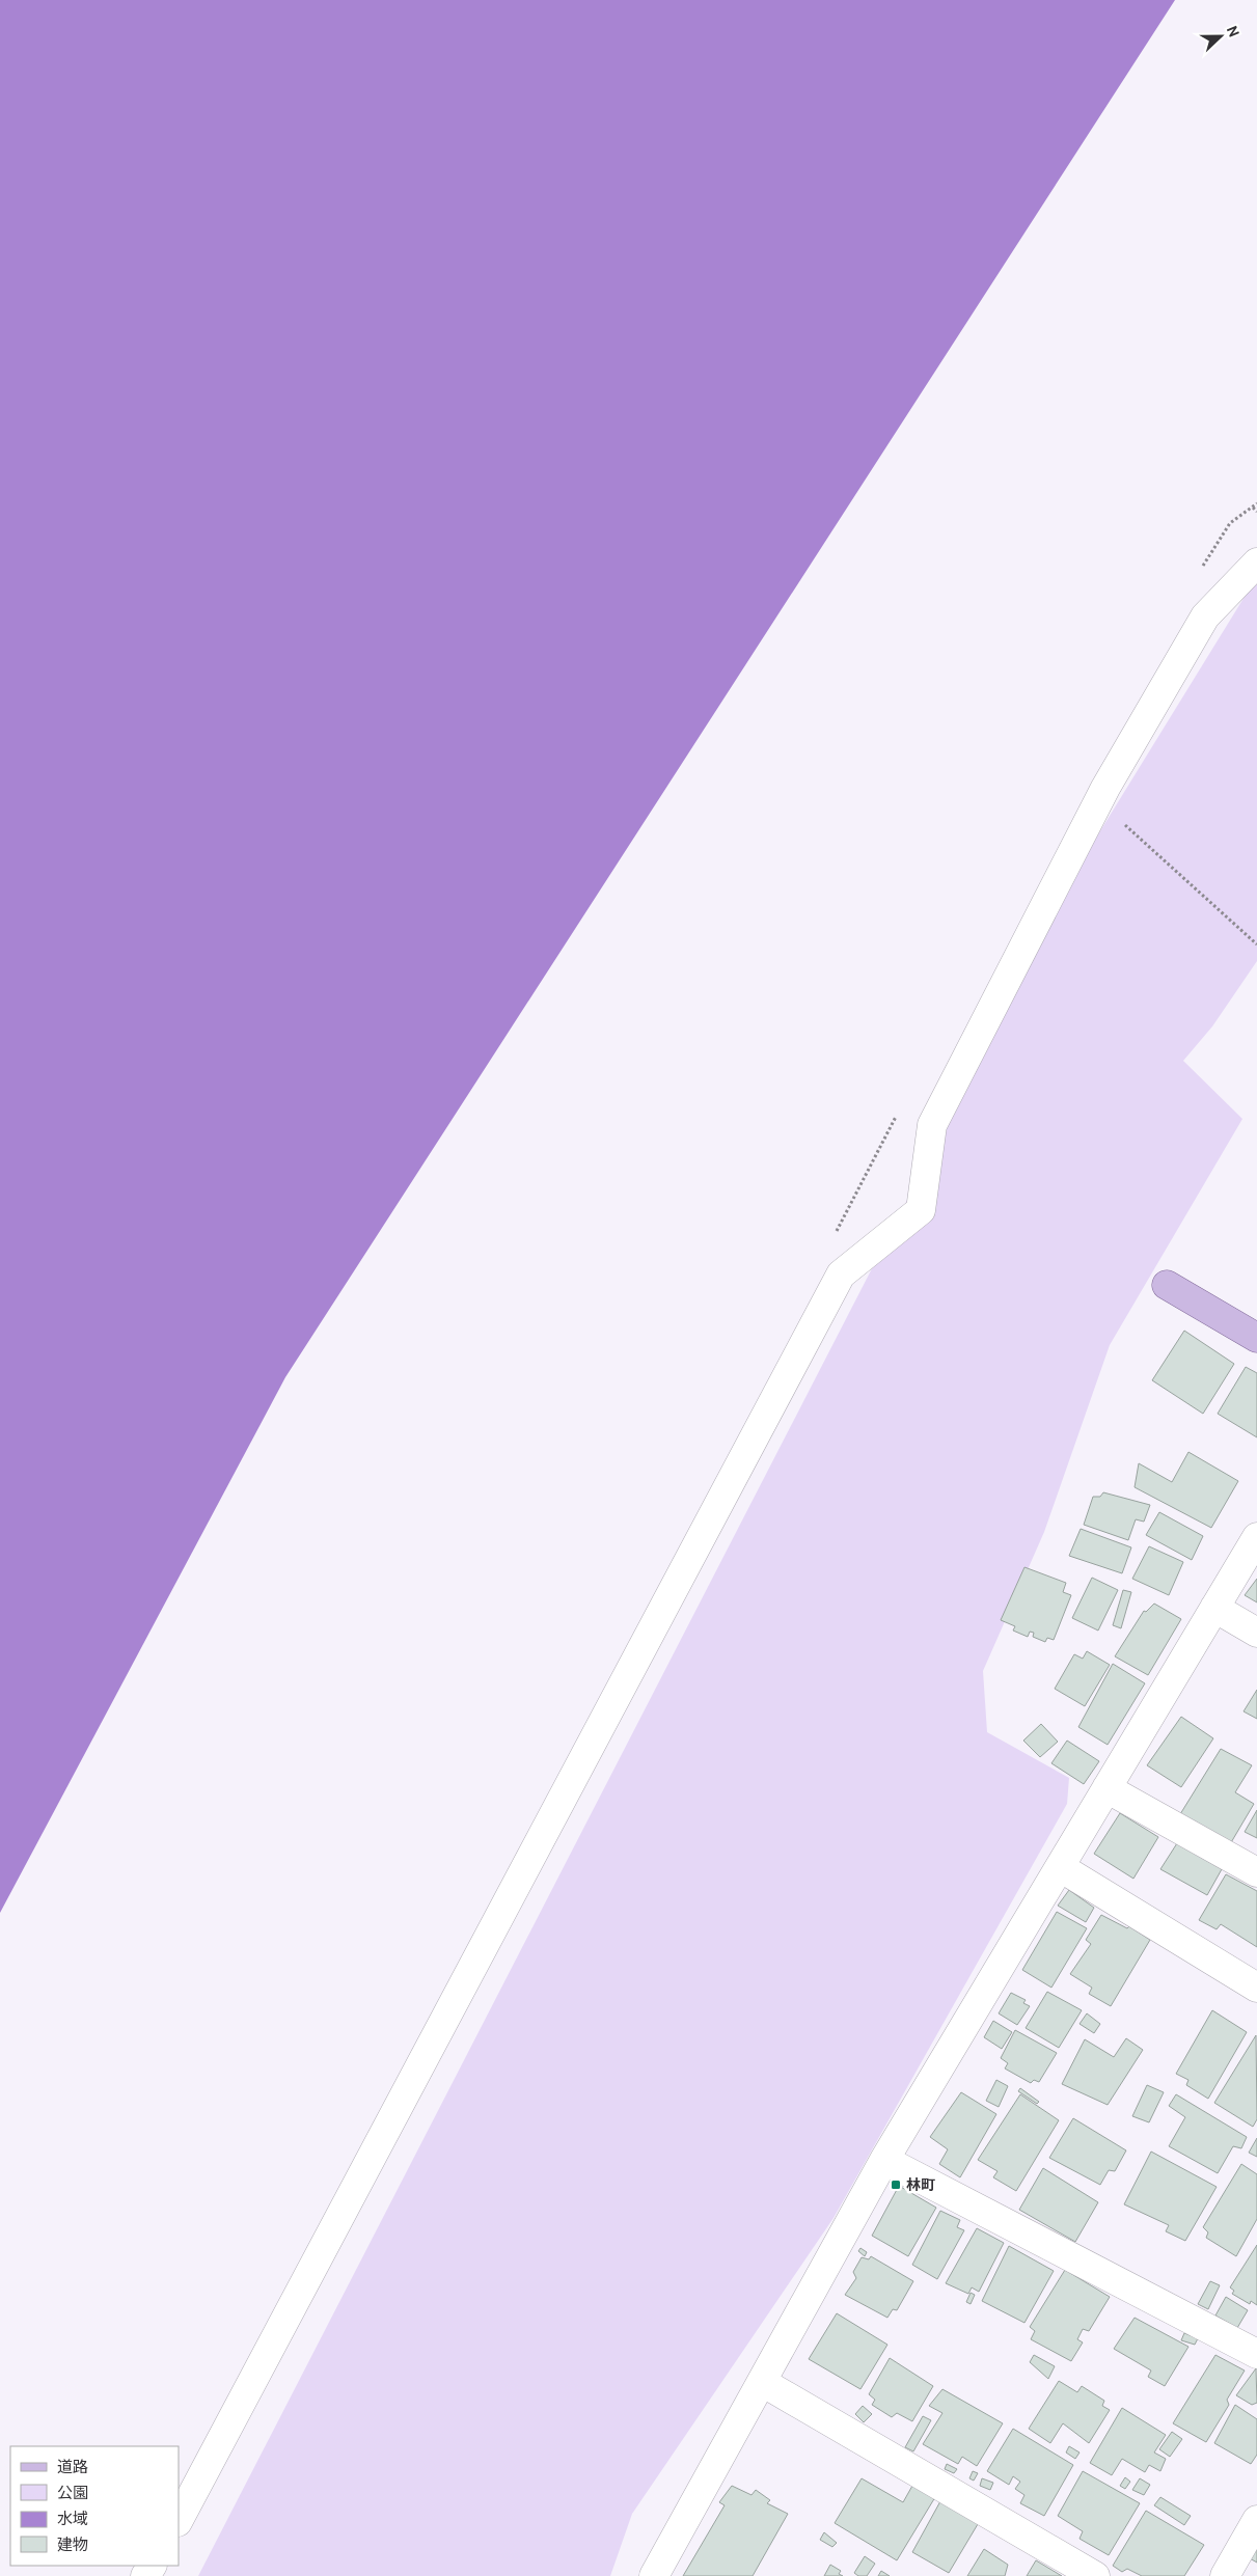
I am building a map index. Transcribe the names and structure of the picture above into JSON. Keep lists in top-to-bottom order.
{
  "places": {
    "transit": ["林町"]
  },
  "legend": [
    "道路",
    "公園",
    "水域",
    "建物"
  ],
  "north": "right"
}
